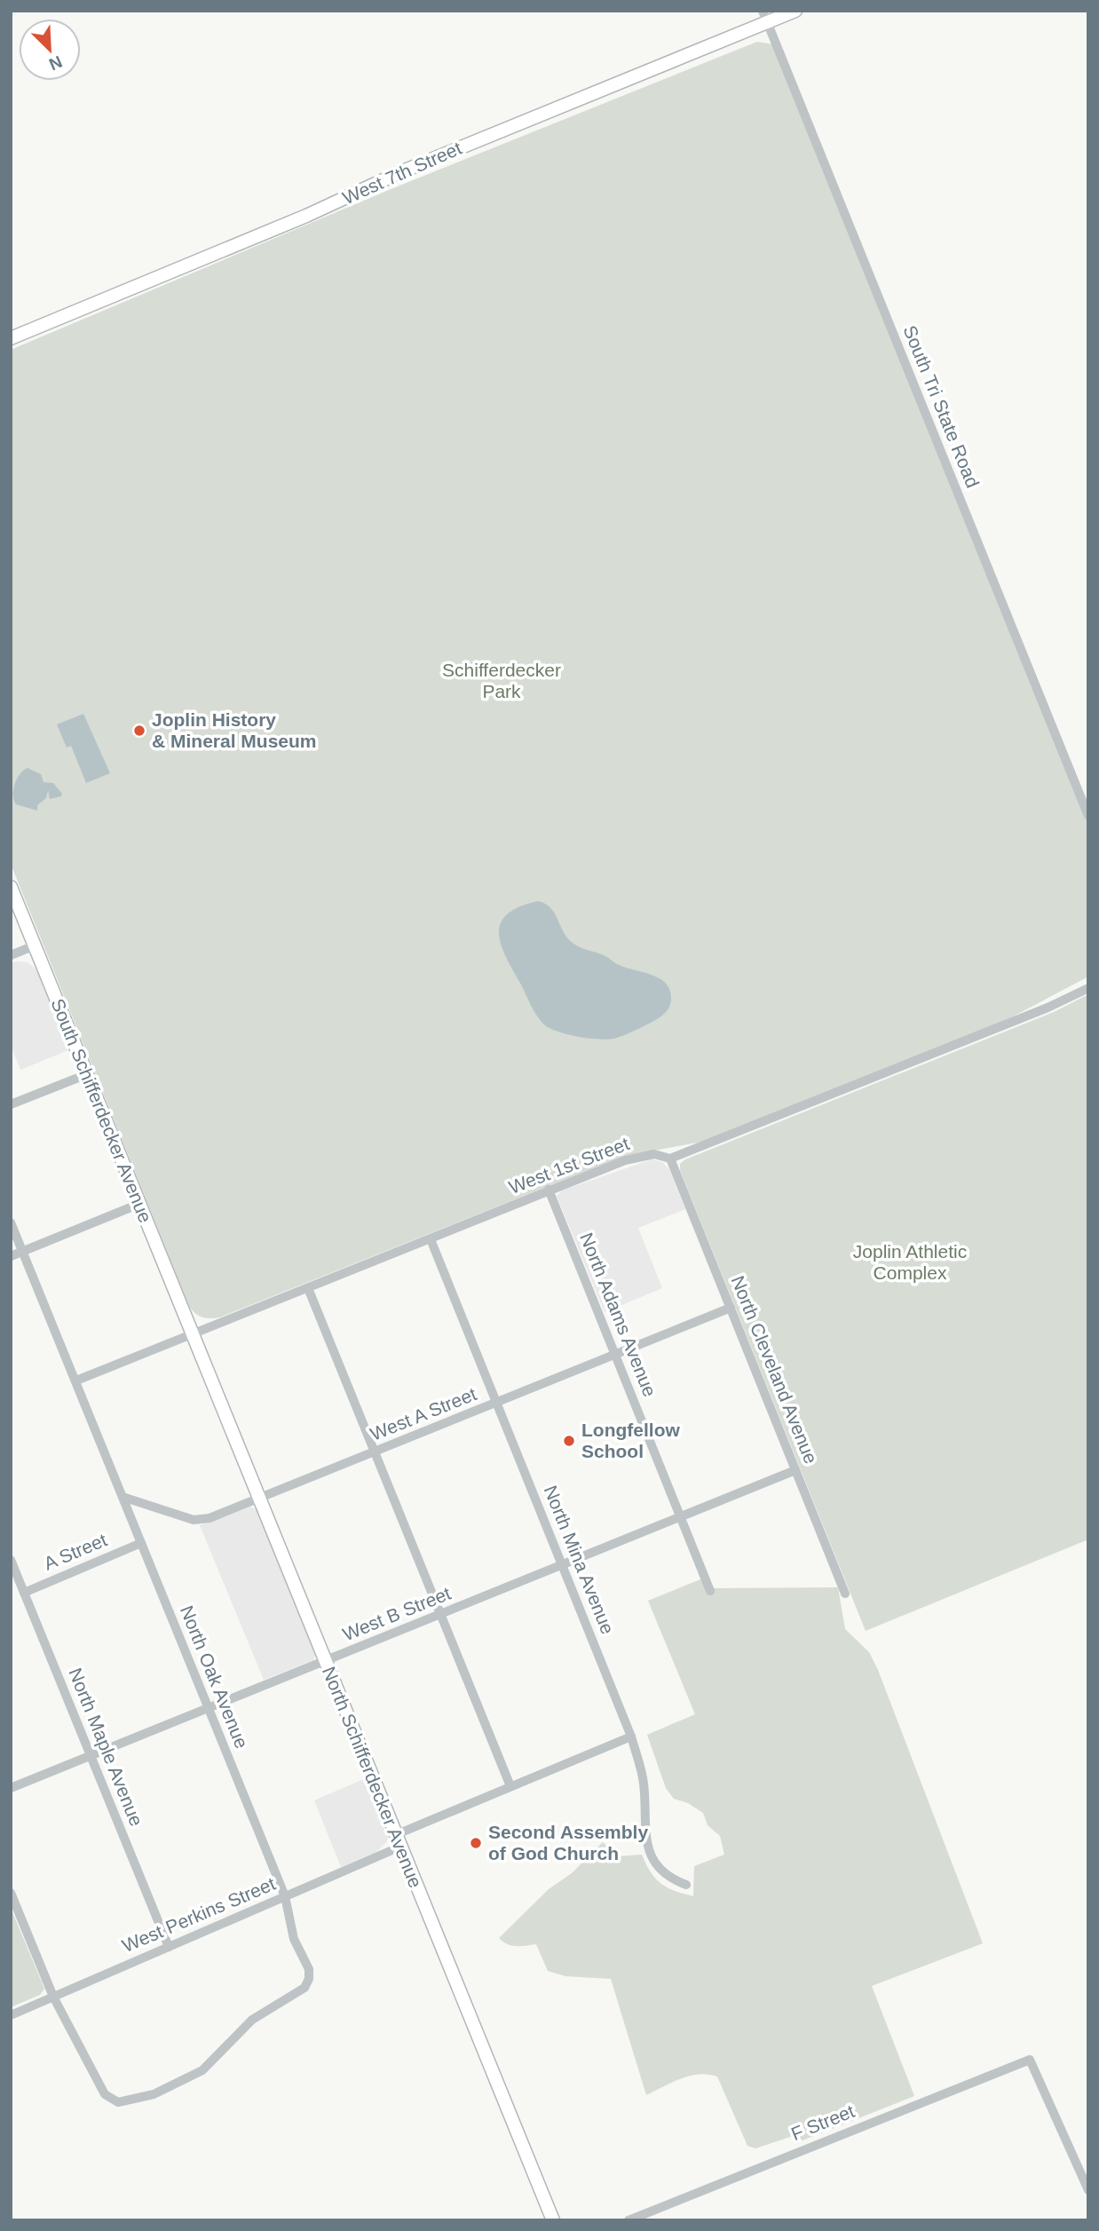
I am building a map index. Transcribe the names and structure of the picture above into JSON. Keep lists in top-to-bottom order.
{
  "streets": {
    "main road": ["West 7th Street", "South Schifferdecker Avenue", "North Schifferdecker Avenue"],
    "street": [
      "South Tri State Road",
      "West 1st Street",
      "North Adams Avenue",
      "North Cleveland Avenue",
      "West A Street",
      "A Street",
      "North Mina Avenue",
      "West B Street",
      "North Oak Avenue",
      "North Maple Avenue",
      "West Perkins Street",
      "F Street"
    ]
  },
  "crossings": [
    ["West 7th Street", "South Tri State Road"],
    ["South Schifferdecker Avenue", "West 1st Street"],
    ["South Schifferdecker Avenue", "North Schifferdecker Avenue"],
    ["West 1st Street", "North Adams Avenue"],
    ["West 1st Street", "North Cleveland Avenue"],
    ["West 1st Street", "North Mina Avenue"],
    ["West 1st Street", "North Oak Avenue"],
    ["West 1st Street", "North Schifferdecker Avenue"],
    ["North Adams Avenue", "West A Street"],
    ["North Adams Avenue", "West B Street"],
    ["North Cleveland Avenue", "West A Street"],
    ["North Cleveland Avenue", "West B Street"],
    ["West A Street", "North Mina Avenue"],
    ["West A Street", "North Oak Avenue"],
    ["West A Street", "North Schifferdecker Avenue"],
    ["A Street", "North Oak Avenue"],
    ["A Street", "North Maple Avenue"],
    ["North Mina Avenue", "West B Street"],
    ["North Mina Avenue", "West Perkins Street"],
    ["West B Street", "North Oak Avenue"],
    ["West B Street", "North Maple Avenue"],
    ["West B Street", "North Schifferdecker Avenue"],
    ["North Oak Avenue", "West Perkins Street"],
    ["North Maple Avenue", "West Perkins Street"],
    ["North Schifferdecker Avenue", "West Perkins Street"]
  ],
  "parks": ["Schifferdecker Park", "Joplin Athletic Complex"],
  "places": ["Joplin History & Mineral Museum", "Longfellow School", "Second Assembly of God Church"],
  "north": "bottom right"
}
